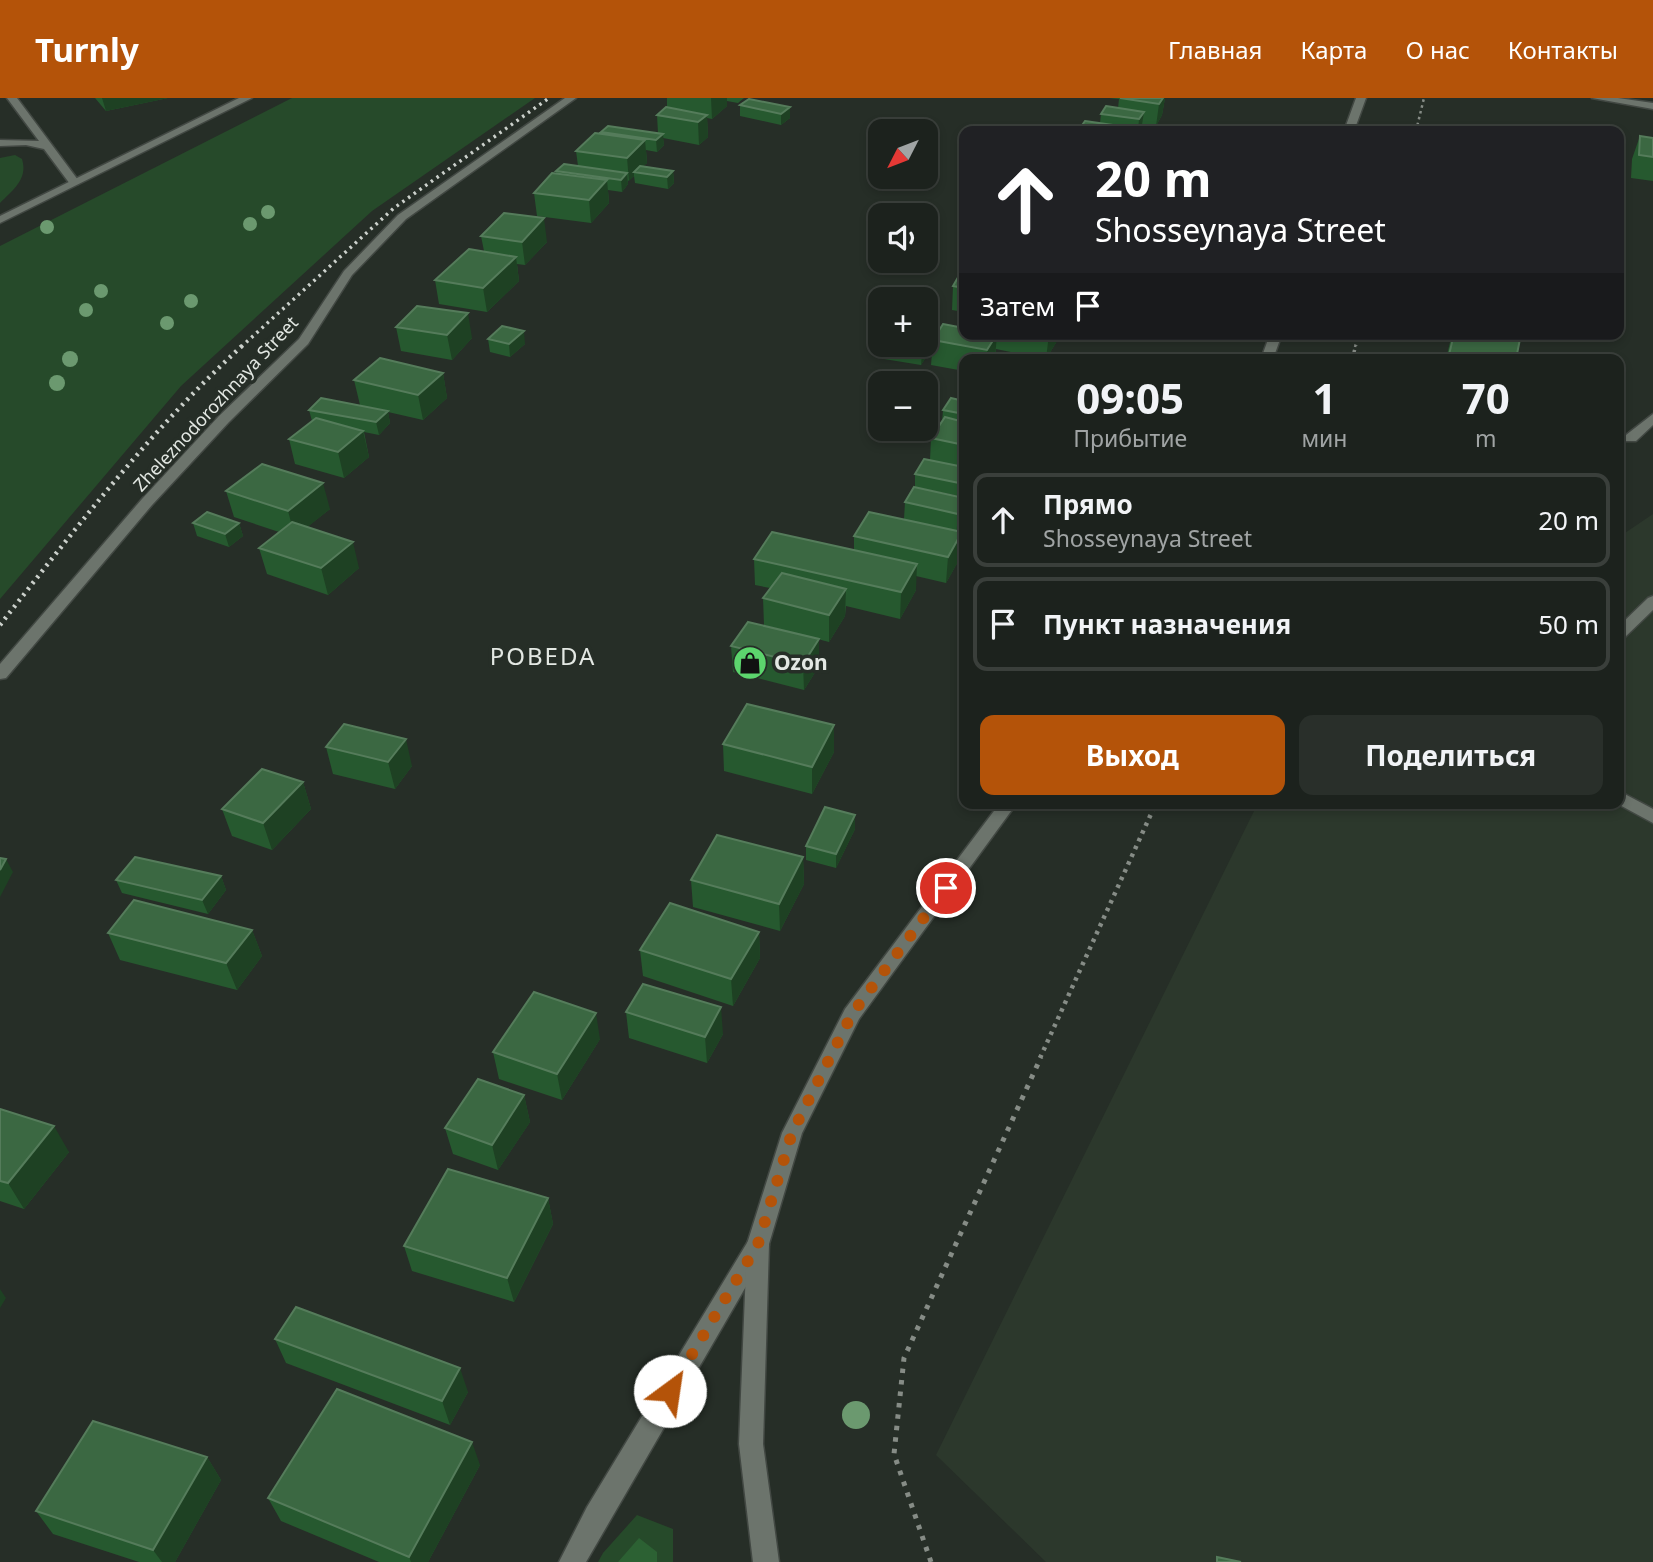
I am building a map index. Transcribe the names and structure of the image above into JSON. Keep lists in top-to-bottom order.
{
  "streets": {
    "street": ["Zheleznodorozhnaya Street"]
  },
  "districts": ["POBEDA"],
  "places": {
    "shop": ["Ozon"]
  },
  "north": "bottom left",
  "page": {
    "header": "Turnly",
    "nav": [
      "Главная",
      "Карта",
      "О нас",
      "Контакты"
    ],
    "map_buttons": ["+", "−"],
    "turn": ["20 m", "Shosseynaya Street"],
    "then": "Затем",
    "eta": [
      "09:05",
      "Прибытие",
      "1",
      "мин",
      "70",
      "m"
    ],
    "list": [
      {
        "name": "Прямо",
        "note": "Shosseynaya Street",
        "value": "20 m"
      },
      {
        "name": "Пункт назначения",
        "value": "50 m"
      }
    ],
    "buttons": ["Выход", "Поделиться"]
  }
}
